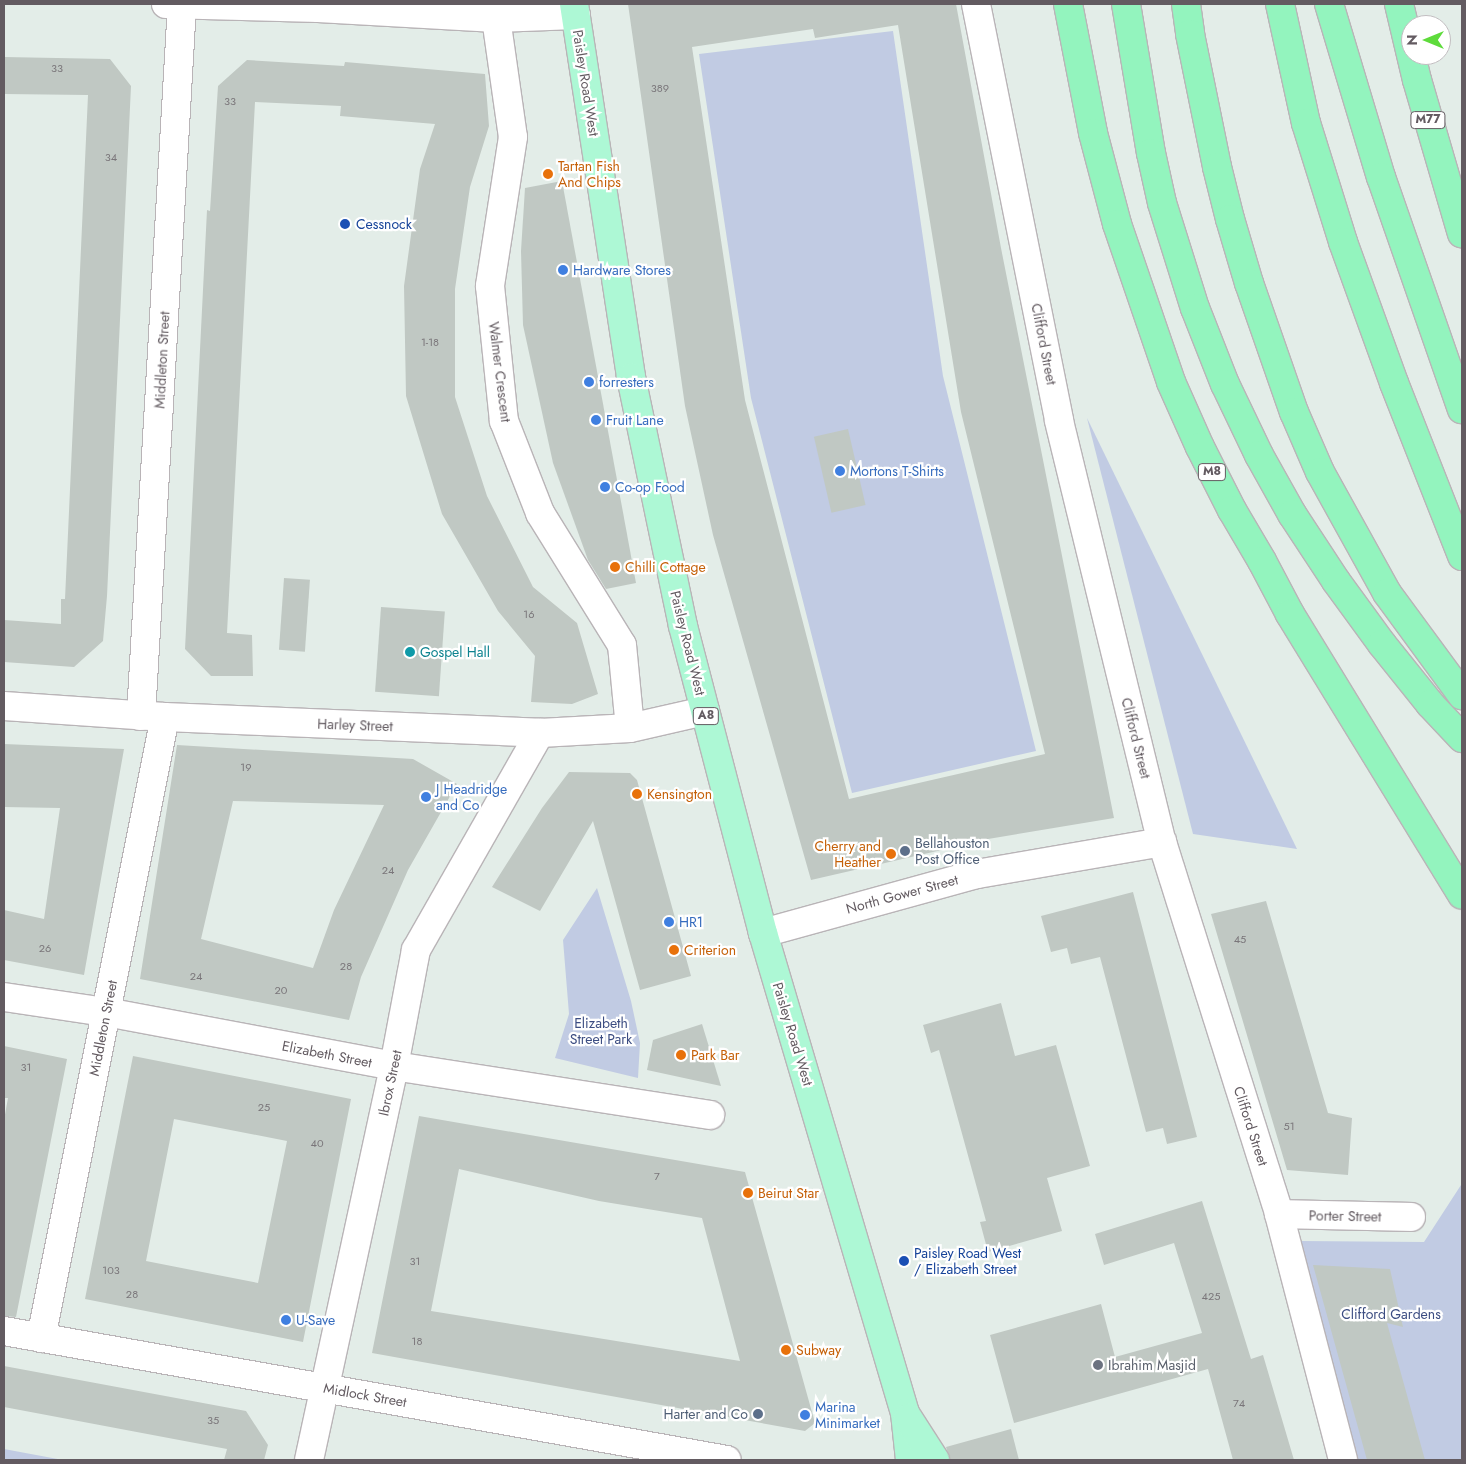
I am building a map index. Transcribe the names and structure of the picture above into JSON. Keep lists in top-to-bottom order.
{
  "streets": {
    "highway": ["M77", "M8"],
    "main road": ["Paisley Road West", "A8"],
    "street": [
      "Clifford Street",
      "Middleton Street",
      "Walmer Crescent",
      "Harley Street",
      "North Gower Street",
      "Elizabeth Street",
      "Ibrox Street",
      "Porter Street",
      "Midlock Street"
    ]
  },
  "crossings": [
    ["Paisley Road West", "Harley Street"],
    ["Paisley Road West", "North Gower Street"],
    ["Clifford Street", "North Gower Street"],
    ["Clifford Street", "Porter Street"],
    ["Middleton Street", "Harley Street"],
    ["Middleton Street", "Elizabeth Street"],
    ["Middleton Street", "Midlock Street"],
    ["Walmer Crescent", "Harley Street"],
    ["Harley Street", "Ibrox Street"],
    ["Elizabeth Street", "Ibrox Street"],
    ["Ibrox Street", "Midlock Street"]
  ],
  "parks": ["Elizabeth Street Park", "Clifford Gardens"],
  "places": [
    "Tartan Fish And Chips",
    "Cessnock",
    "Hardware Stores",
    "forresters",
    "Fruit Lane",
    "Mortons T-Shirts",
    "Co-op Food",
    "Chilli Cottage",
    "Gospel Hall",
    "Kensington",
    "J Headridge and Co",
    "Bellahouston Post Office",
    "Cherry and Heather",
    "HR1",
    "Criterion",
    "Park Bar",
    "Beirut Star",
    "Paisley Road West / Elizabeth Street",
    "U-Save",
    "Subway",
    "Ibrahim Masjid",
    "Harter and Co",
    "Marina Minimarket"
  ],
  "house_numbers": [
    "33",
    "389",
    "33",
    "34",
    "1-18",
    "16",
    "19",
    "24",
    "45",
    "26",
    "28",
    "24",
    "20",
    "31",
    "25",
    "51",
    "40",
    "7",
    "31",
    "103",
    "28",
    "425",
    "18",
    "74",
    "35"
  ],
  "north": "left"
}
